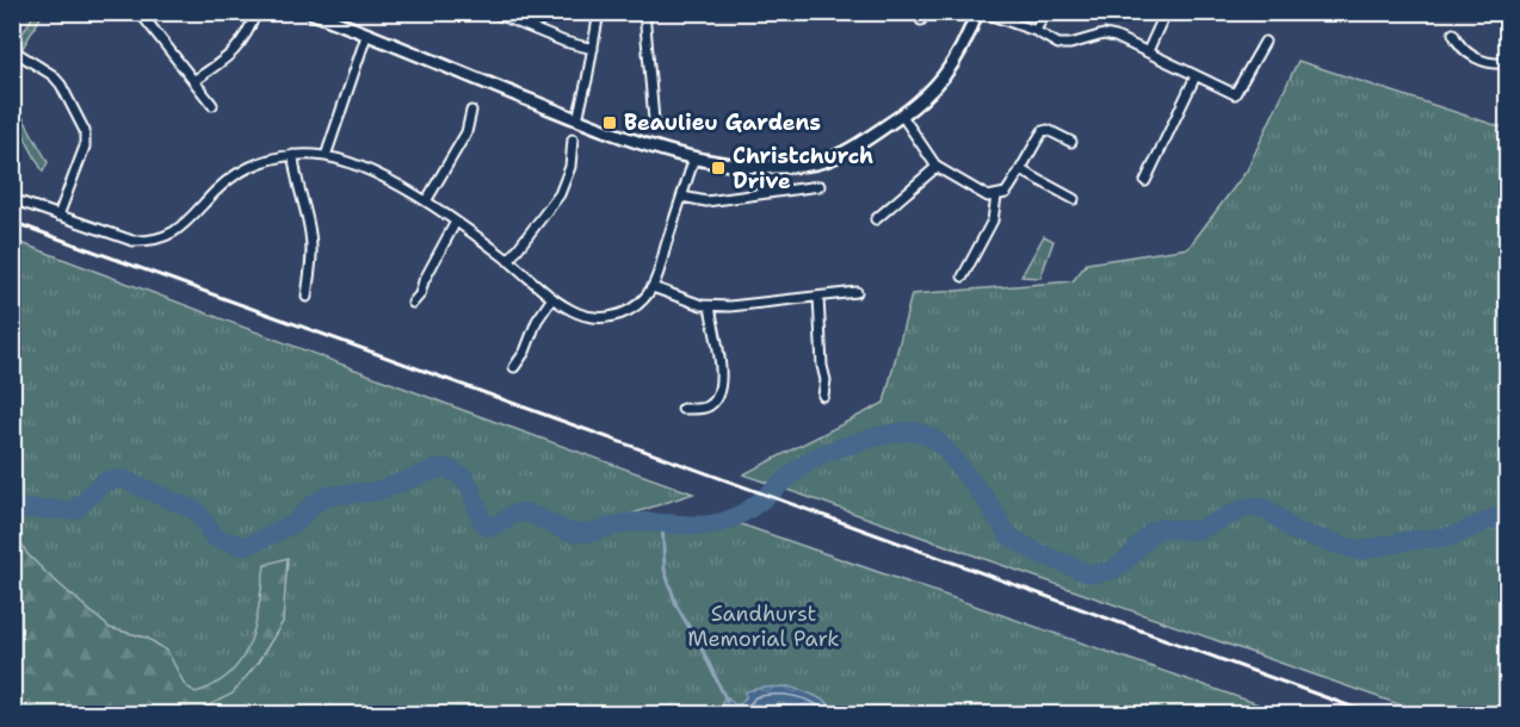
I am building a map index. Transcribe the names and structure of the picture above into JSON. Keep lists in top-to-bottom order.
{
  "parks": ["Sandhurst Memorial Park"],
  "places": {
    "transit": ["Beaulieu Gardens", "Christchurch Drive"]
  }
}
